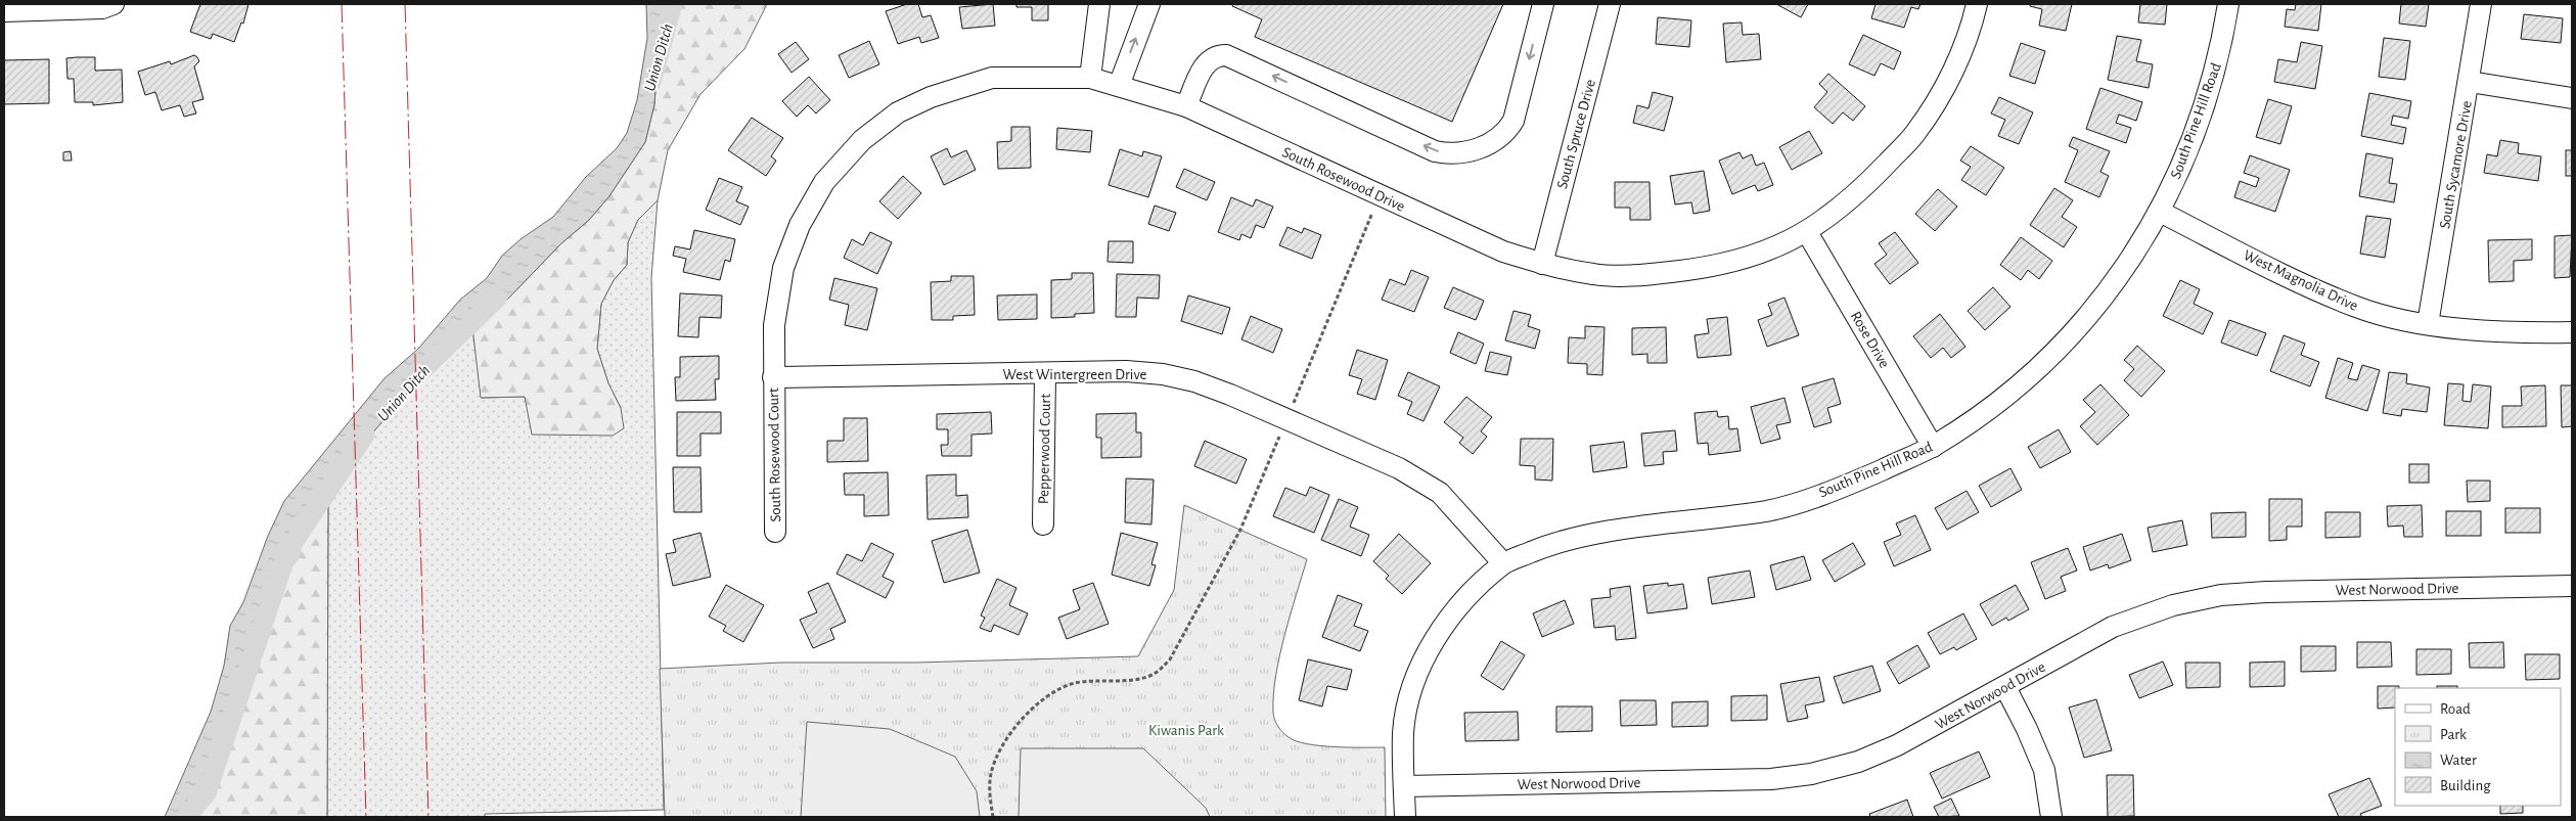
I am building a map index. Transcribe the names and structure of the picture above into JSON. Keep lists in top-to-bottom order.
{
  "streets": {
    "street": [
      "South Pine Hill Road",
      "South Spruce Drive",
      "South Sycamore Drive",
      "South Rosewood Drive",
      "West Magnolia Drive",
      "Rose Drive",
      "West Wintergreen Drive",
      "Pepperwood Court",
      "South Rosewood Court",
      "West Norwood Drive"
    ]
  },
  "crossings": [
    ["South Pine Hill Road", "West Magnolia Drive"],
    ["South Pine Hill Road", "Rose Drive"],
    ["South Pine Hill Road", "West Wintergreen Drive"],
    ["South Pine Hill Road", "West Norwood Drive"],
    ["South Spruce Drive", "South Rosewood Drive"],
    ["South Sycamore Drive", "West Magnolia Drive"],
    ["South Rosewood Drive", "Rose Drive"],
    ["South Rosewood Drive", "West Wintergreen Drive"],
    ["South Rosewood Drive", "South Rosewood Court"],
    ["West Wintergreen Drive", "Pepperwood Court"],
    ["West Wintergreen Drive", "South Rosewood Court"]
  ],
  "water": ["Union Ditch"],
  "parks": ["Kiwanis Park"],
  "legend": [
    "Road",
    "Park",
    "Water",
    "Building"
  ]
}
